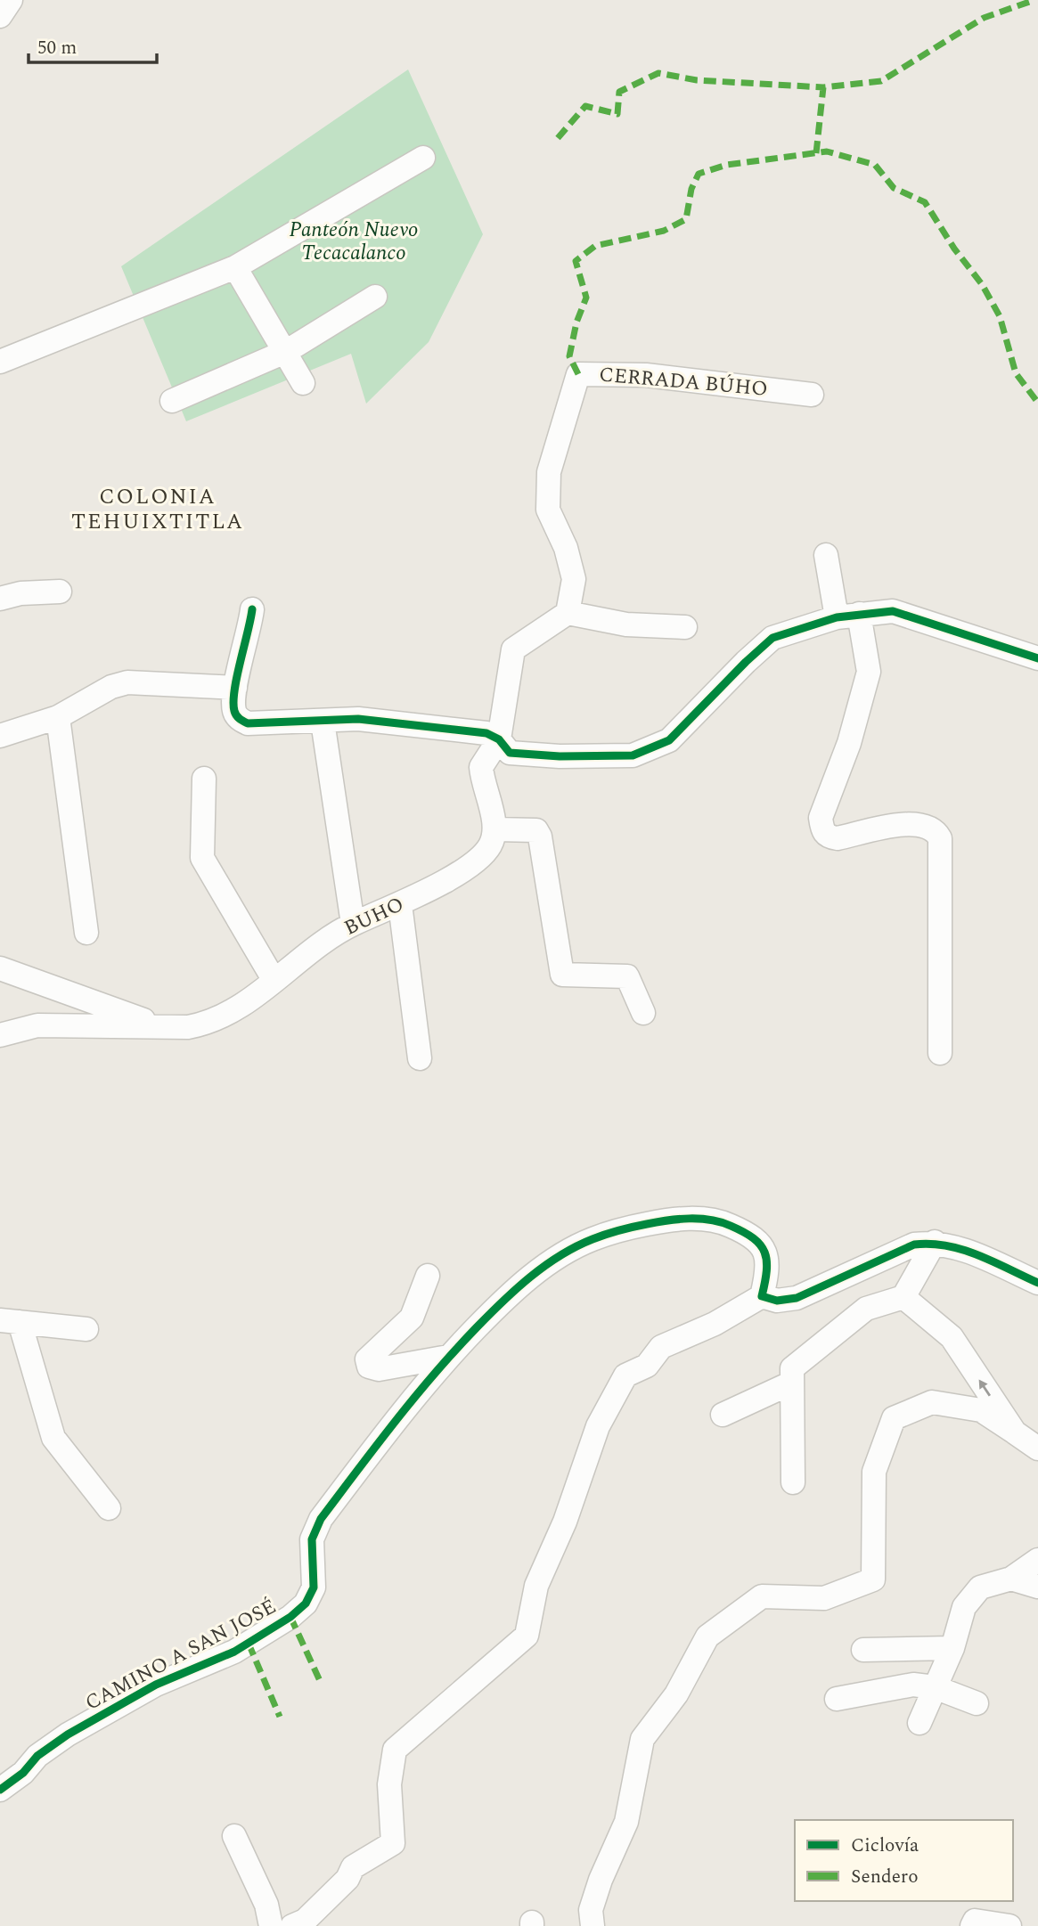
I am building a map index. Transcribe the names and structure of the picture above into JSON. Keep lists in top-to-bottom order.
{
  "streets": {
    "street": ["CERRADA BÚHO", "BUHO", "CAMINO A SAN JOSÉ"]
  },
  "districts": ["COLONIA TEHUIXTITLA"],
  "parks": ["Panteón Nuevo Tecacalanco"],
  "legend": ["Ciclovía", "Sendero"],
  "scale_bar": "50 m"
}
